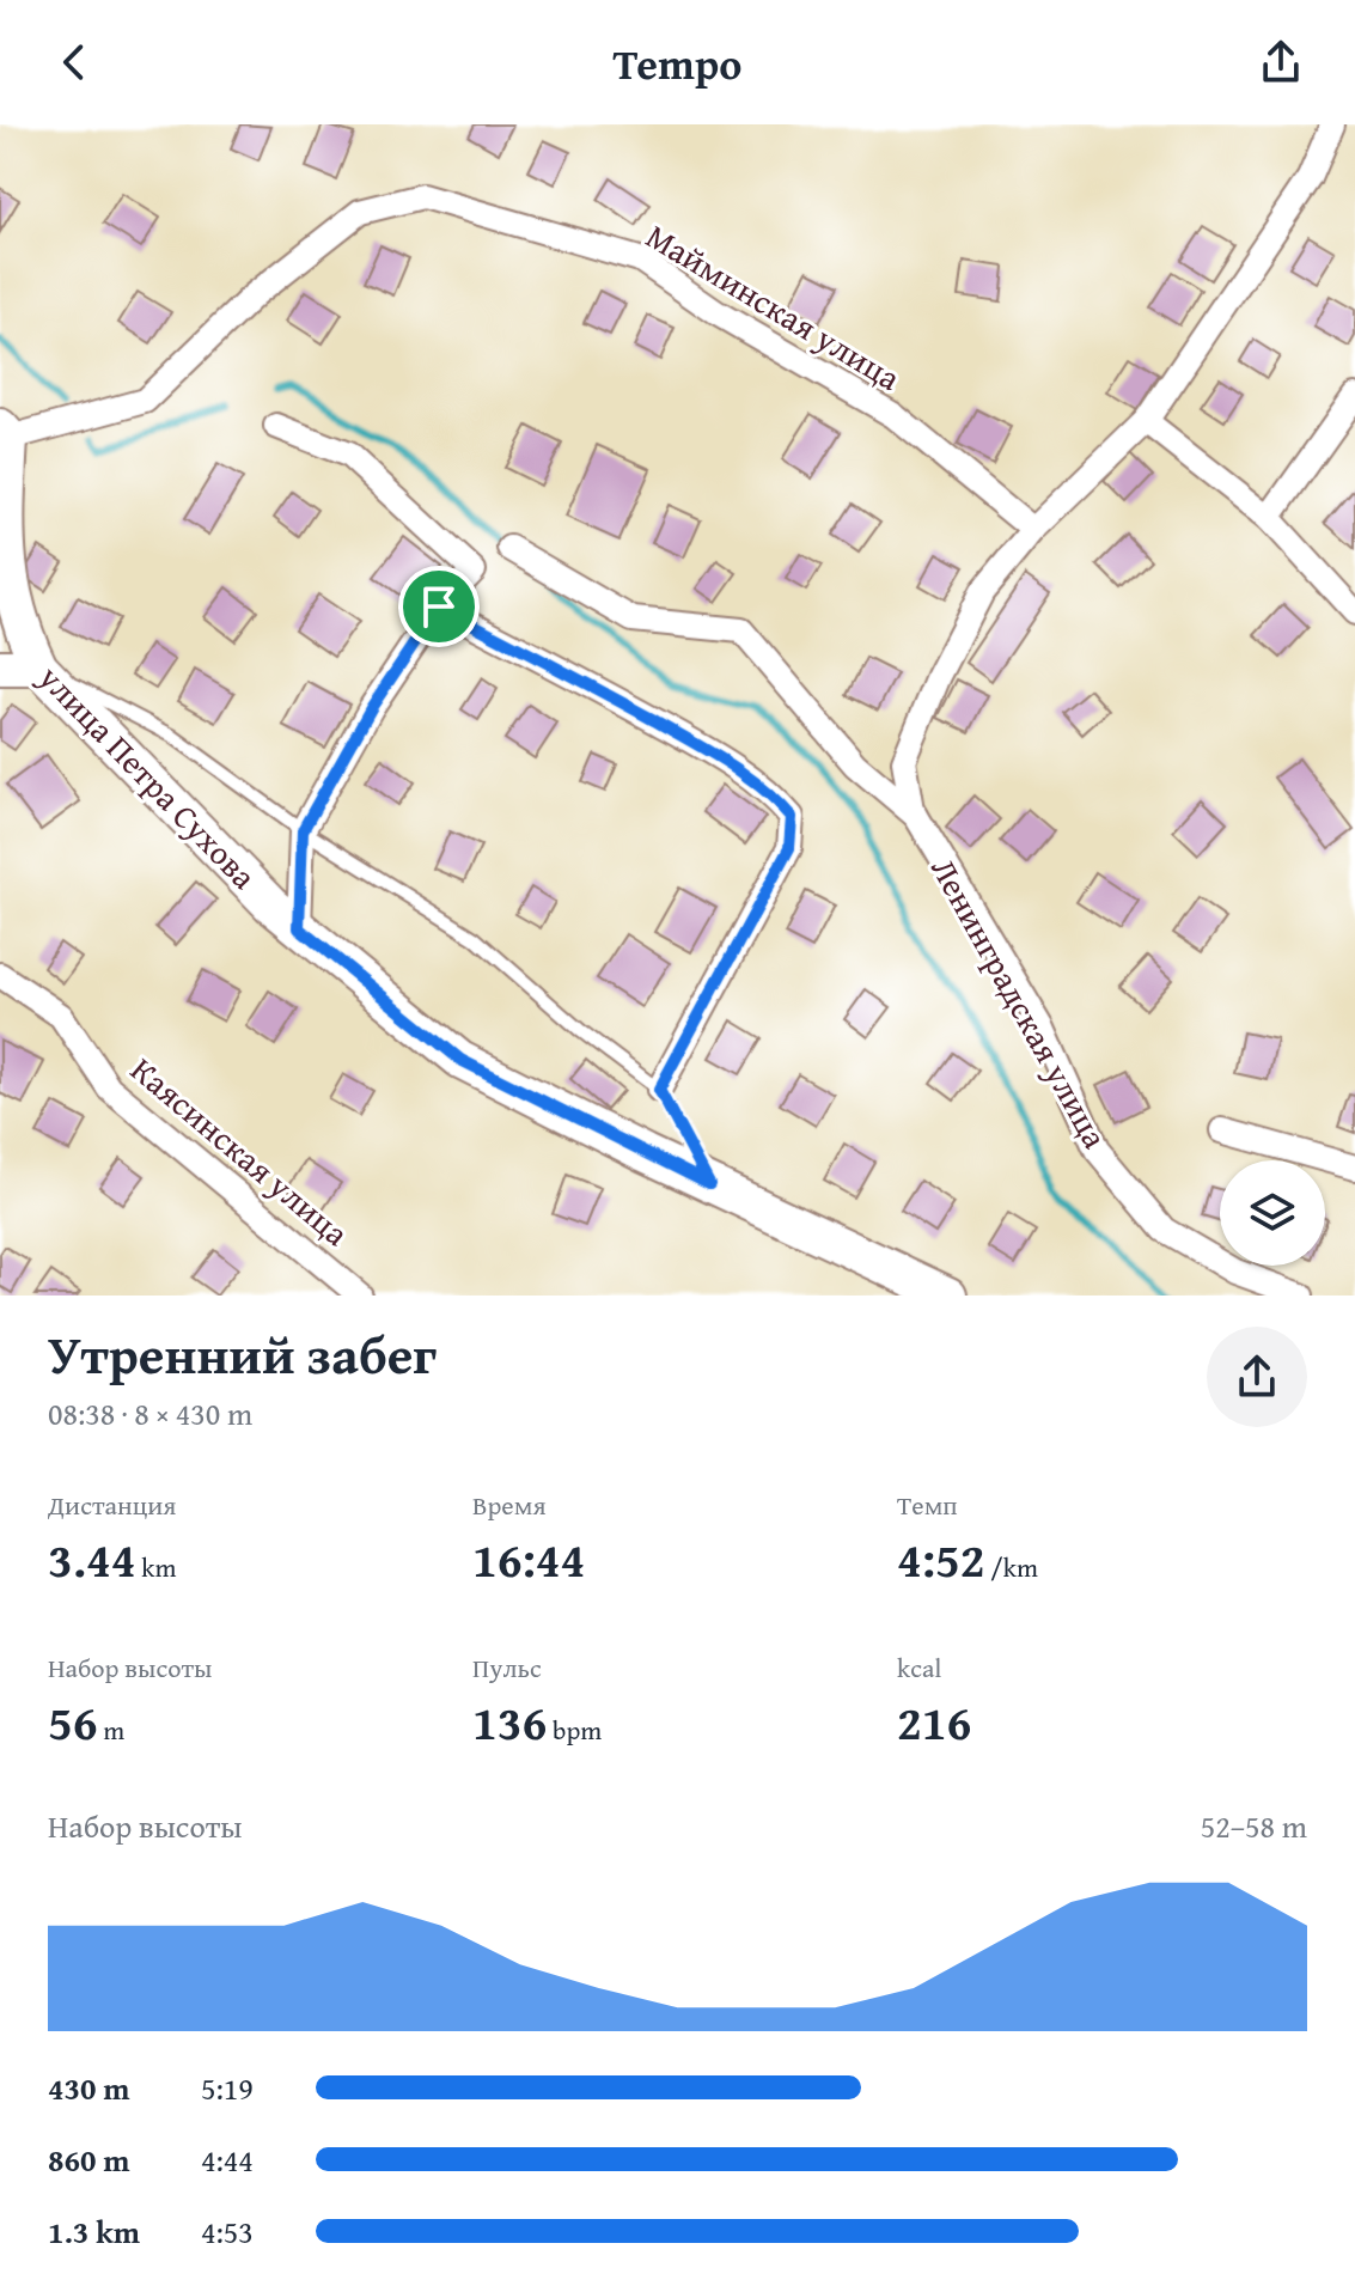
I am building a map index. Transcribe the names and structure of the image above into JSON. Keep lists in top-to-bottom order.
{
  "streets": {
    "street": [
      "Майминская улица",
      "улица Петра Сухова",
      "Ленинградская улица",
      "Каясинская улица"
    ]
  },
  "crossings": [
    ["Майминская улица", "улица Петра Сухова"],
    ["Майминская улица", "Ленинградская улица"]
  ],
  "page": {
    "header": "Tempo",
    "heading": ["Утренний забег", "08:38 · 8 × 430 m"],
    "stats": [
      ["Дистанция", "3.44 km"],
      ["Время", "16:44"],
      ["Темп", "4:52 /km"],
      ["Набор высоты", "56 m"],
      ["Пульс", "136 bpm"],
      ["kcal", "216"]
    ],
    "chart": ["Набор высоты", "52–58 m"],
    "list": [
      {
        "name": "430 m",
        "note": "5:19"
      },
      {
        "name": "860 m",
        "note": "4:44"
      },
      {
        "name": "1.3 km",
        "note": "4:53"
      }
    ]
  }
}
